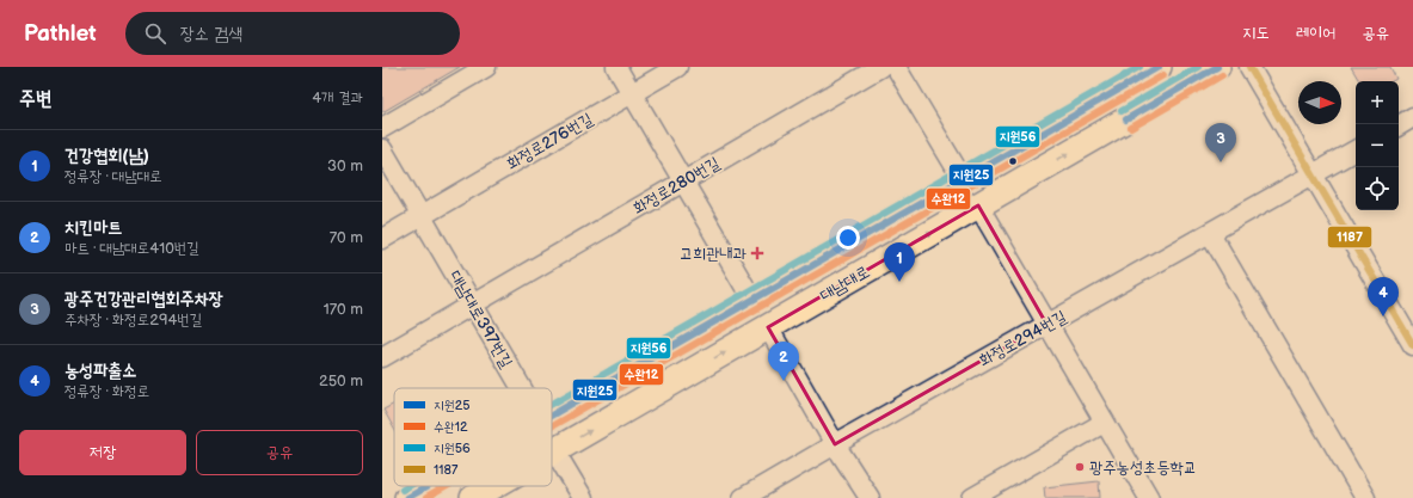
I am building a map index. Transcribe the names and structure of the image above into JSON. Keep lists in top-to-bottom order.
{
  "streets": {
    "main road": ["대남대로"],
    "street": [
      "화정로276번길",
      "화정로280번길",
      "대남대로397번길",
      "화정로294번길"
    ]
  },
  "crossings": [
    ["화정로276번길", "대남대로397번길"],
    ["화정로280번길", "대남대로397번길"]
  ],
  "places": {
    "health": ["고희관내과"],
    "other": ["광주농성초등학교"]
  },
  "lines": [
    "transit line 지원25",
    "transit line 지원56",
    "transit line 1187",
    "transit line 수완12"
  ],
  "legend": [
    "지원25",
    "수완12",
    "지원56",
    "1187"
  ],
  "north": "right",
  "page": {
    "header": "Pathlet",
    "search": "장소 검색",
    "nav": ["지도", "레이어", "공유"],
    "heading": ["주변", "4개 결과"],
    "map_buttons": ["+", "−"],
    "pins": [
      "3",
      "1",
      "4",
      "2"
    ],
    "list": [
      {
        "mark": "1",
        "name": "건강협회(남)",
        "note": "정류장 · 대남대로",
        "value": "30 m"
      },
      {
        "mark": "2",
        "name": "치킨마트",
        "note": "마트 · 대남대로410번길",
        "value": "70 m"
      },
      {
        "mark": "3",
        "name": "광주건강관리협회주차장",
        "note": "주차장 · 화정로294번길",
        "value": "170 m"
      },
      {
        "mark": "4",
        "name": "농성파출소",
        "note": "정류장 · 화정로",
        "value": "250 m"
      }
    ],
    "buttons": ["저장", "공유"]
  }
}
